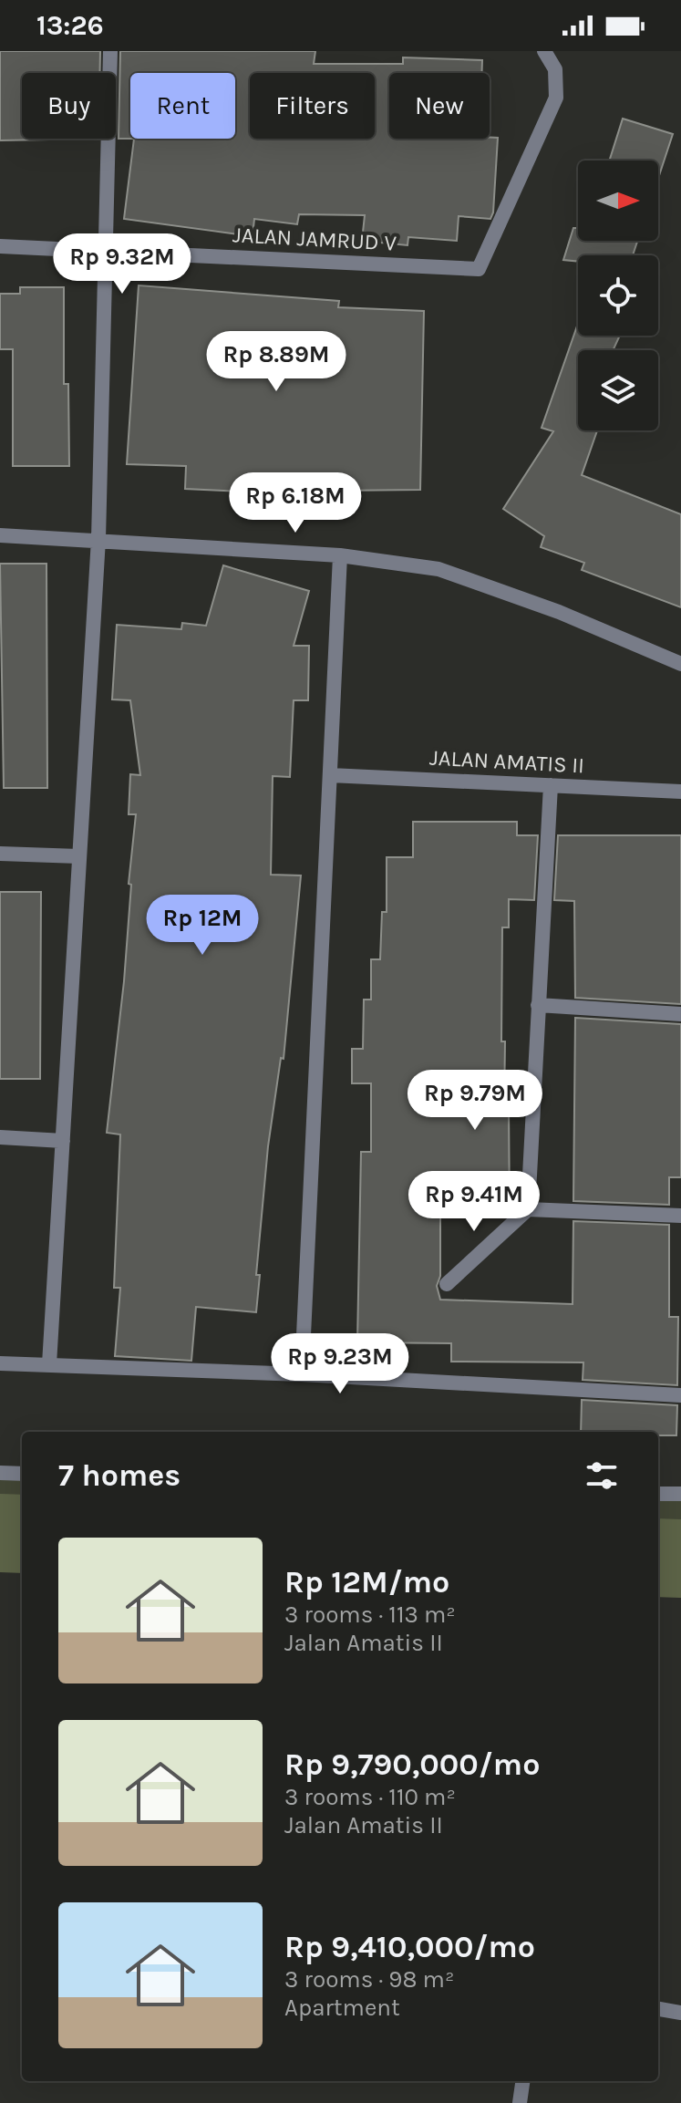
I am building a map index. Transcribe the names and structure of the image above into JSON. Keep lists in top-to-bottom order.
{
  "streets": {
    "street": ["JALAN JAMRUD V", "JALAN AMATIS II"]
  },
  "north": "right",
  "page": {
    "status": "13:26",
    "chip": [
      "Buy",
      "Rent",
      "Filters",
      "New"
    ],
    "price": [
      "Rp 9.32M",
      "Rp 8.89M",
      "Rp 6.18M",
      "Rp 12M",
      "Rp 9.79M",
      "Rp 9.41M",
      "Rp 9.23M"
    ],
    "heading": "7 homes",
    "list": [
      {
        "name": "Rp 12M/mo",
        "note": "3 rooms · 113 m² · Jalan Amatis II"
      },
      {
        "name": "Rp 9,790,000/mo",
        "note": "3 rooms · 110 m² · Jalan Amatis II"
      },
      {
        "name": "Rp 9,410,000/mo",
        "note": "3 rooms · 98 m² · Apartment"
      }
    ]
  }
}
